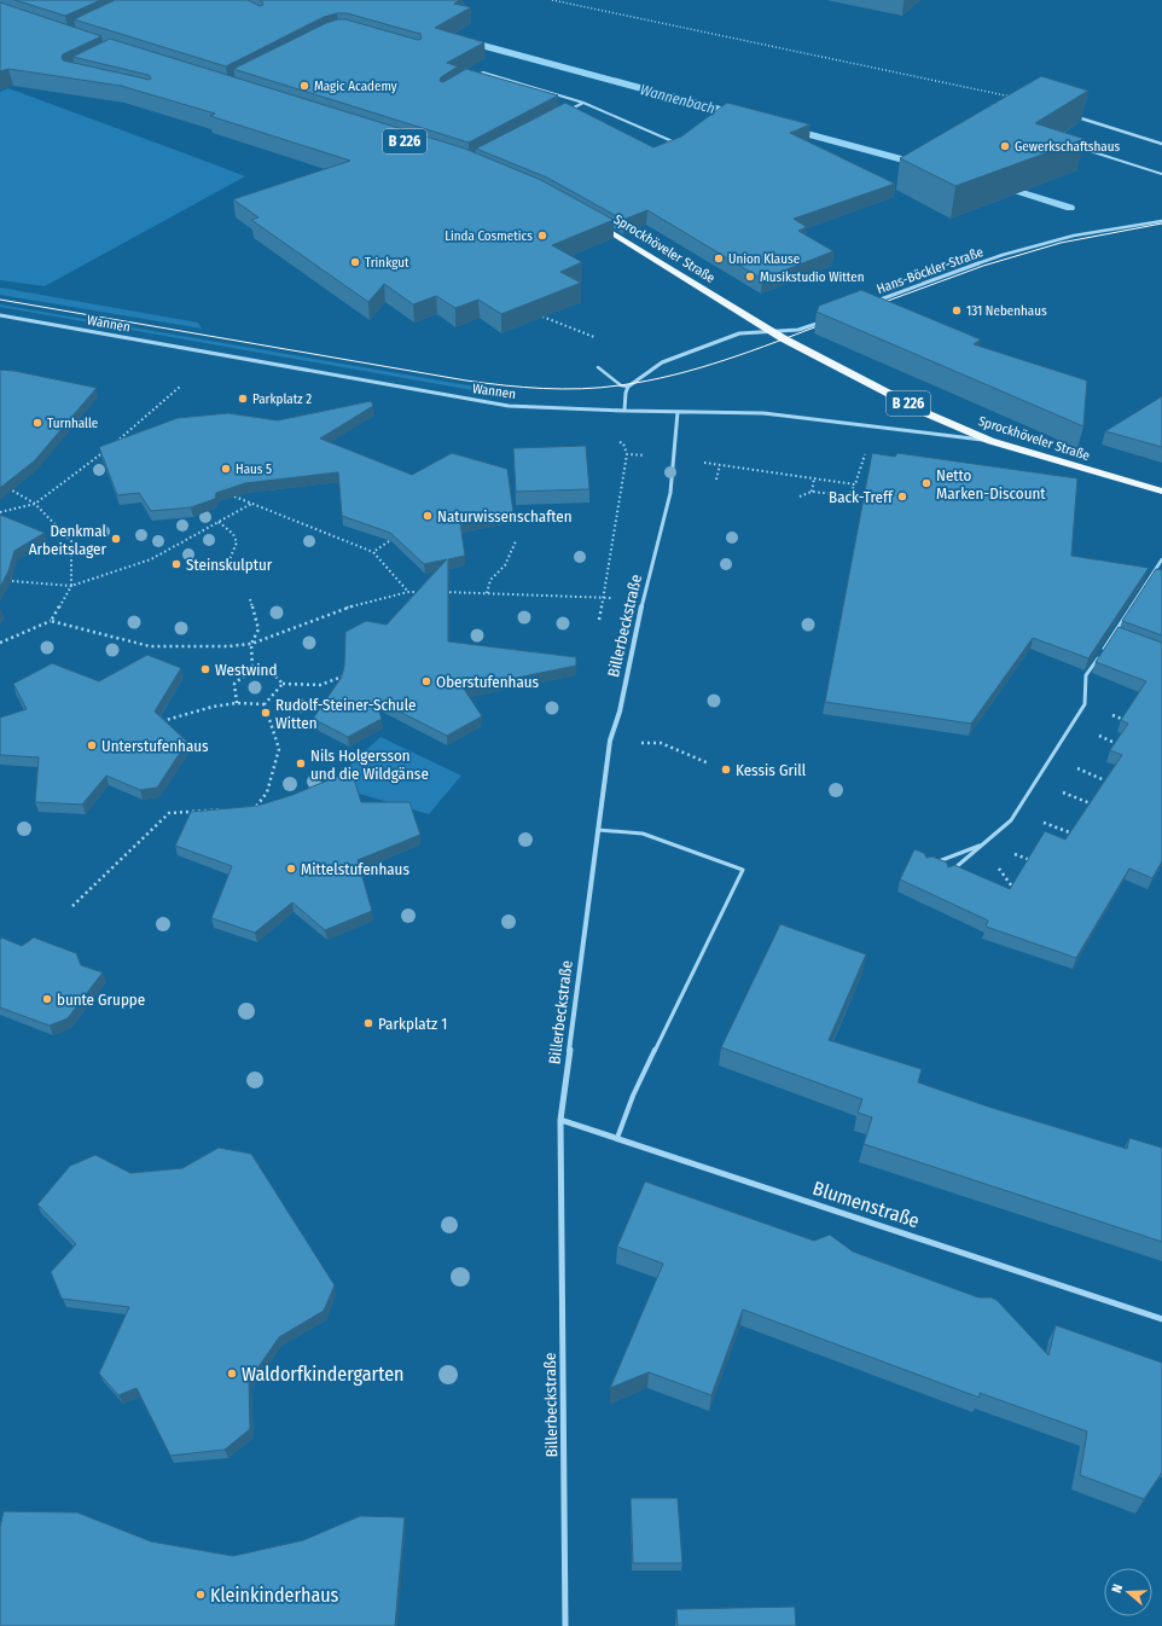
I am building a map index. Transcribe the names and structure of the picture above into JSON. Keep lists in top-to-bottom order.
{
  "streets": {
    "main road": ["B 226", "Sprockhöveler Straße"],
    "street": [
      "Hans-Böckler-Straße",
      "Wannen",
      "Billerbeckstraße",
      "Blumenstraße"
    ]
  },
  "crossings": [
    ["Sprockhöveler Straße", "Wannen"],
    ["Wannen", "Billerbeckstraße"],
    ["Billerbeckstraße", "Blumenstraße"]
  ],
  "water": ["Wannenbach"],
  "places": [
    "Magic Academy",
    "Gewerkschaftshaus",
    "Linda Cosmetics",
    "Union Klause",
    "Trinkgut",
    "Musikstudio Witten",
    "131 Nebenhaus",
    "Parkplatz 2",
    "Turnhalle",
    "Haus 5",
    "Netto Marken-Discount",
    "Back-Treff",
    "Naturwissenschaften",
    "Denkmal Arbeitslager",
    "Steinskulptur",
    "Westwind",
    "Oberstufenhaus",
    "Rudolf-Steiner-Schule Witten",
    "Unterstufenhaus",
    "Nils Holgersson und die Wildgänse",
    "Kessis Grill",
    "Mittelstufenhaus",
    "bunte Gruppe",
    "Parkplatz 1",
    "Waldorfkindergarten",
    "Kleinkinderhaus"
  ],
  "north": "left"
}
